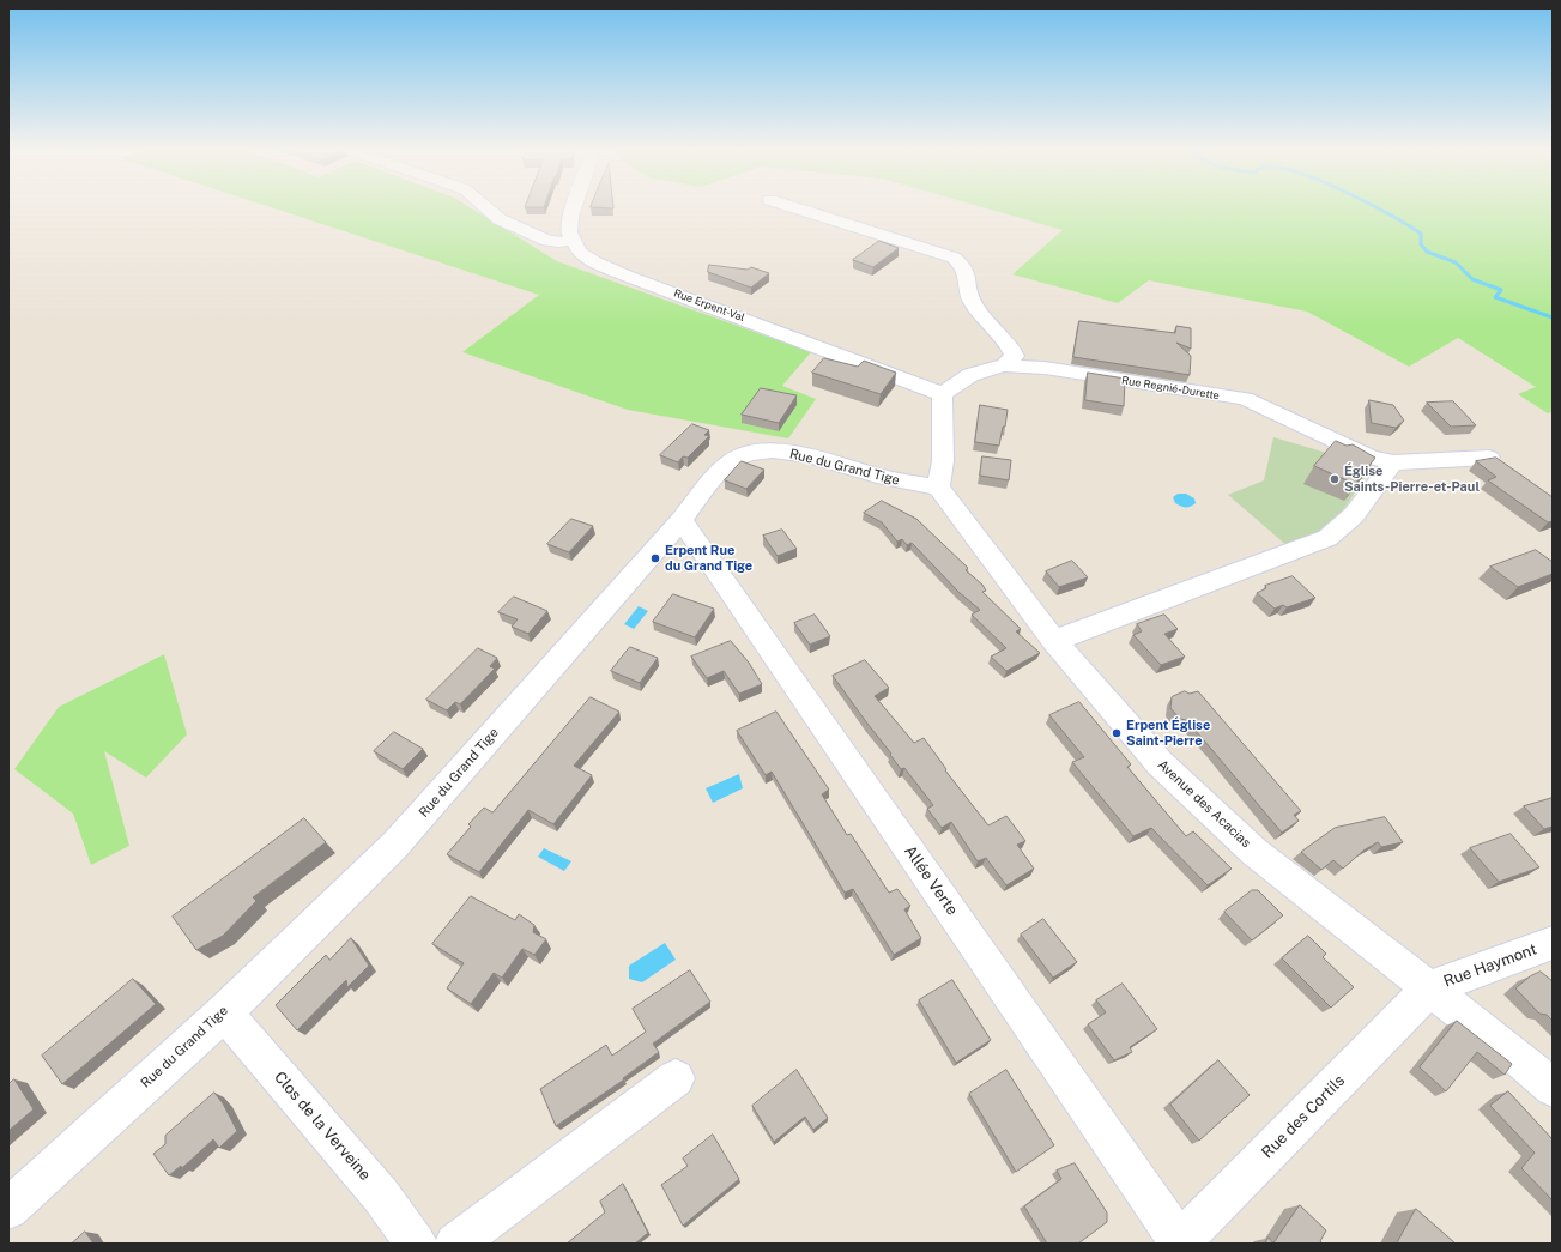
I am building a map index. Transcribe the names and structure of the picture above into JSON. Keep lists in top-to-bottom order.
{
  "streets": {
    "street": [
      "Rue Erpent-Val",
      "Rue Regnié-Durette",
      "Rue du Grand Tige",
      "Avenue des Acacias",
      "Allée Verte",
      "Rue Haymont",
      "Rue des Cortils",
      "Clos de la Verveine"
    ]
  },
  "crossings": [
    ["Rue Erpent-Val", "Rue Regnié-Durette"],
    ["Rue du Grand Tige", "Avenue des Acacias"],
    ["Rue du Grand Tige", "Allée Verte"],
    ["Rue du Grand Tige", "Clos de la Verveine"],
    ["Avenue des Acacias", "Rue Haymont"],
    ["Avenue des Acacias", "Rue des Cortils"],
    ["Allée Verte", "Rue des Cortils"],
    ["Rue Haymont", "Rue des Cortils"]
  ],
  "places": ["Église Saints-Pierre-et-Paul", "Erpent Rue du Grand Tige", "Erpent Église Saint-Pierre"]
}
